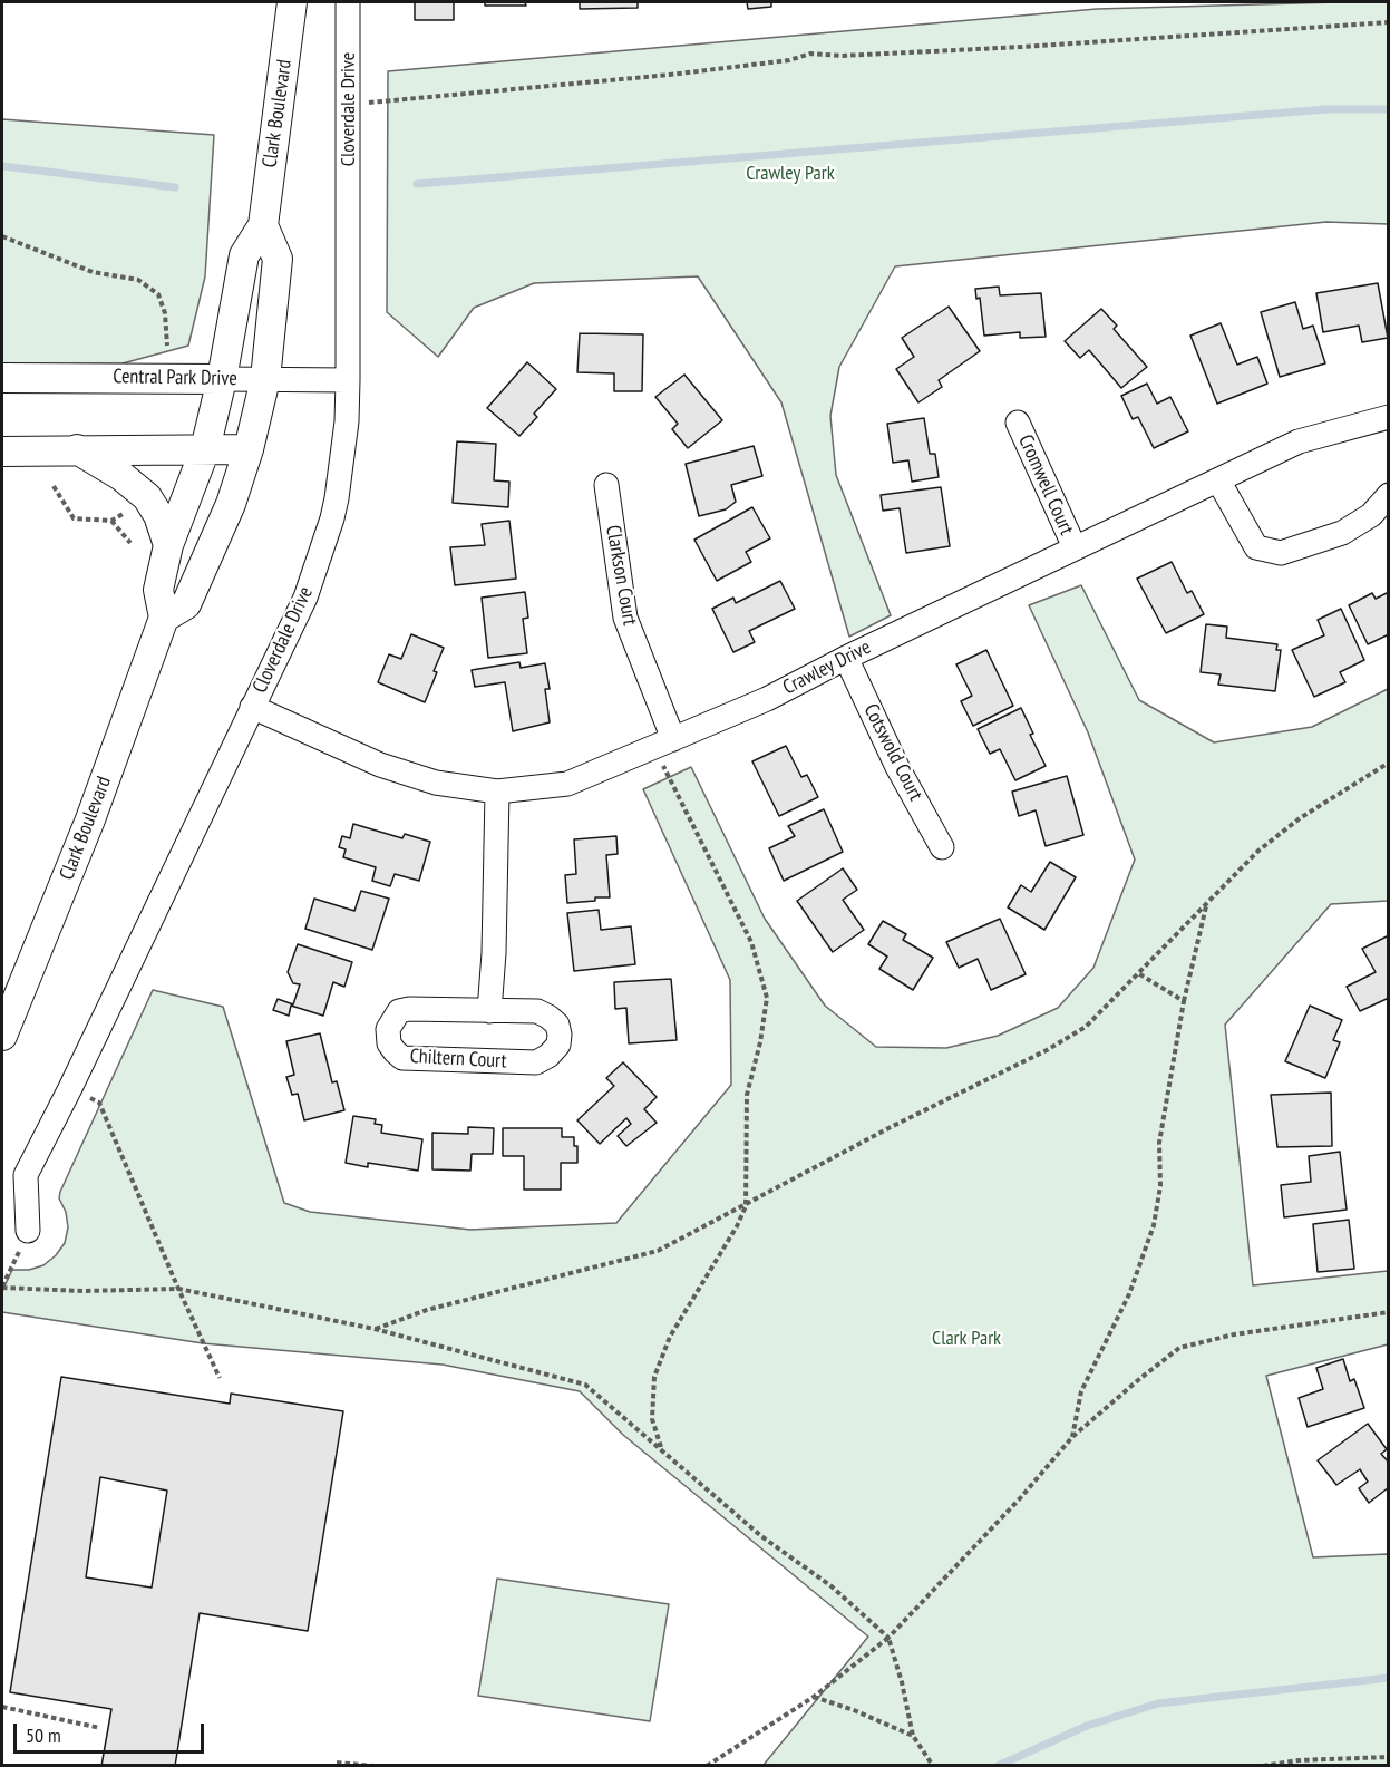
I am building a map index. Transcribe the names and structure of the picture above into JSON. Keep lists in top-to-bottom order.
{
  "streets": {
    "street": [
      "Cloverdale Drive",
      "Clark Boulevard",
      "Central Park Drive",
      "Cromwell Court",
      "Clarkson Court",
      "Crawley Drive",
      "Cotswold Court",
      "Chiltern Court"
    ]
  },
  "crossings": [
    ["Cloverdale Drive", "Central Park Drive"],
    ["Cloverdale Drive", "Crawley Drive"],
    ["Clark Boulevard", "Central Park Drive"],
    ["Cromwell Court", "Crawley Drive"],
    ["Clarkson Court", "Crawley Drive"],
    ["Crawley Drive", "Cotswold Court"]
  ],
  "parks": ["Crawley Park", "Clark Park"],
  "scale_bar": "50 m"
}
